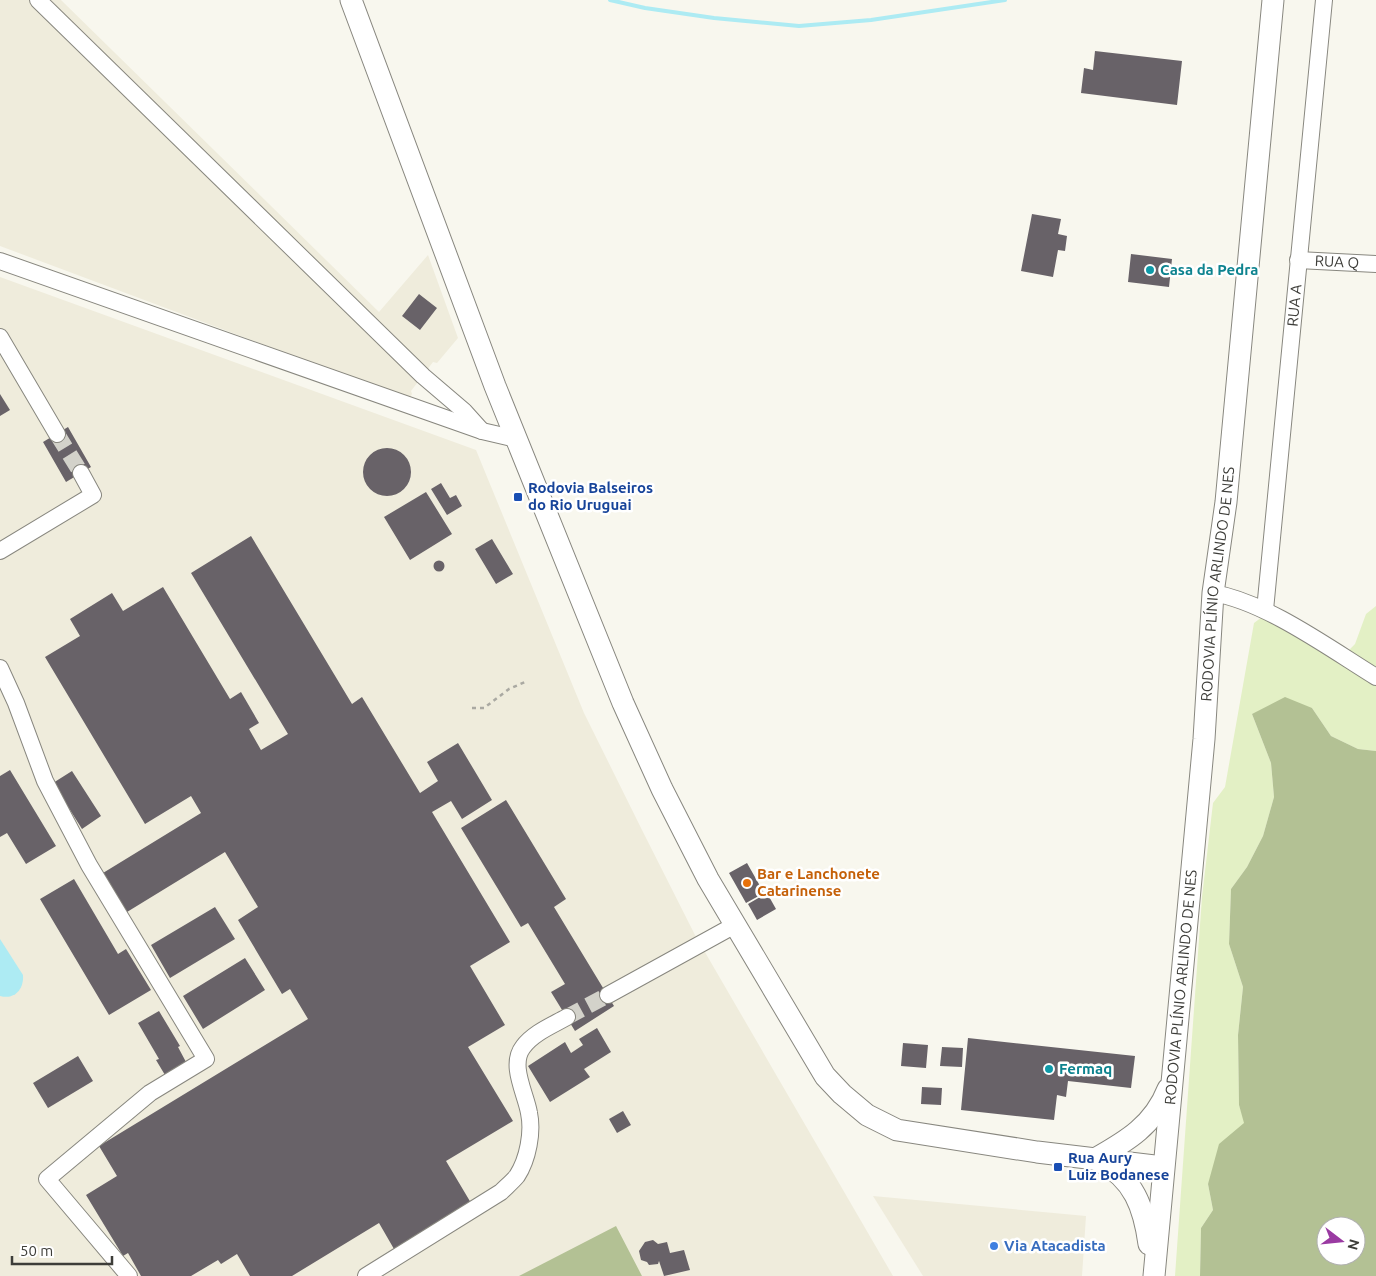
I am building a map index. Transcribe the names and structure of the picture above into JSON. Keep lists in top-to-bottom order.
{
  "streets": {
    "main road": ["RODOVIA PLÍNIO ARLINDO DE NES"],
    "street": ["RUA Q", "RUA A"]
  },
  "crossings": [
    ["RUA Q", "RUA A"]
  ],
  "places": {
    "other": [
      "Casa da Pedra",
      "Bar e Lanchonete Catarinense",
      "Fermaq",
      "Via Atacadista"
    ],
    "transit": ["Rodovia Balseiros do Rio Uruguai", "Rua Aury Luiz Bodanese"]
  },
  "scale_bar": "50 m",
  "north": "right"
}
